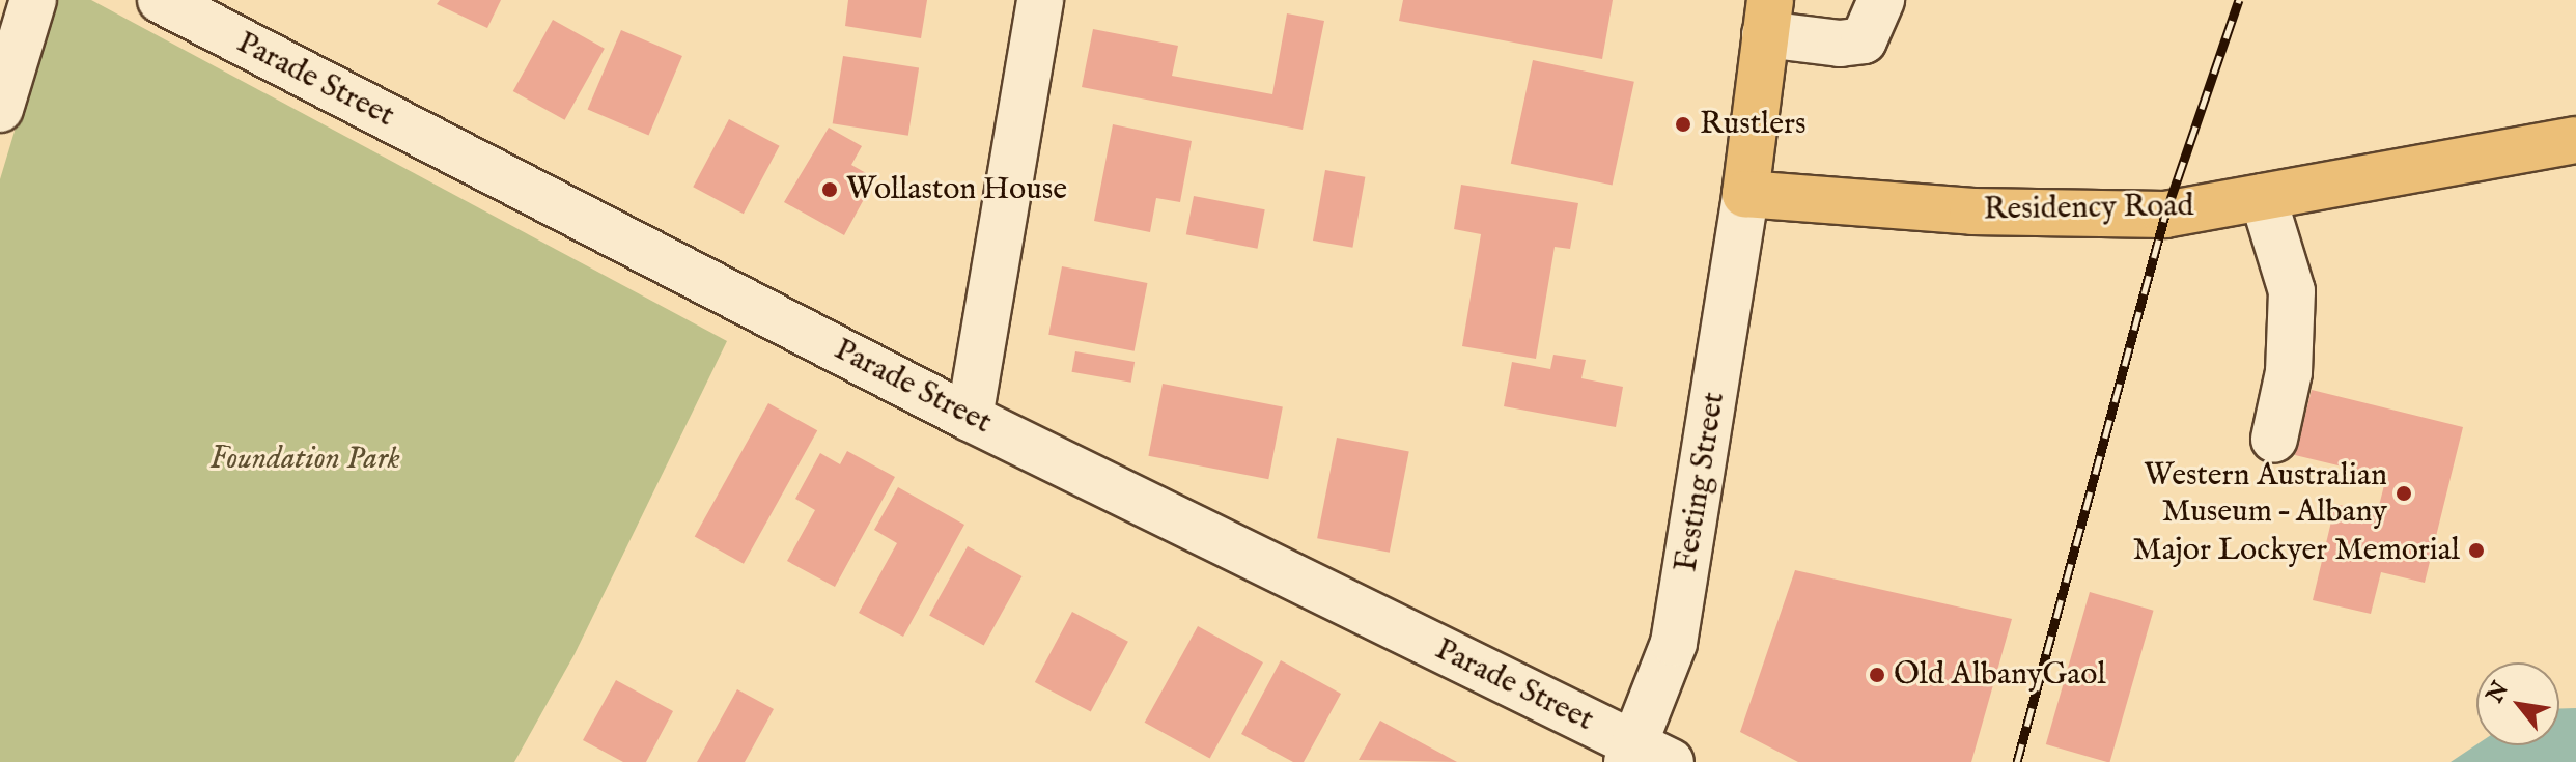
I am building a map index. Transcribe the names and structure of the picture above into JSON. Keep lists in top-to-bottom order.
{
  "streets": {
    "main road": ["Residency Road"],
    "street": ["Parade Street", "Festing Street"]
  },
  "crossings": [
    ["Parade Street", "Festing Street"],
    ["Residency Road", "Festing Street"]
  ],
  "parks": ["Foundation Park"],
  "places": [
    "Rustlers",
    "Wollaston House",
    "Western Australian Museum – Albany",
    "Major Lockyer Memorial",
    "Old AlbanyGaol"
  ],
  "north": "top left"
}
